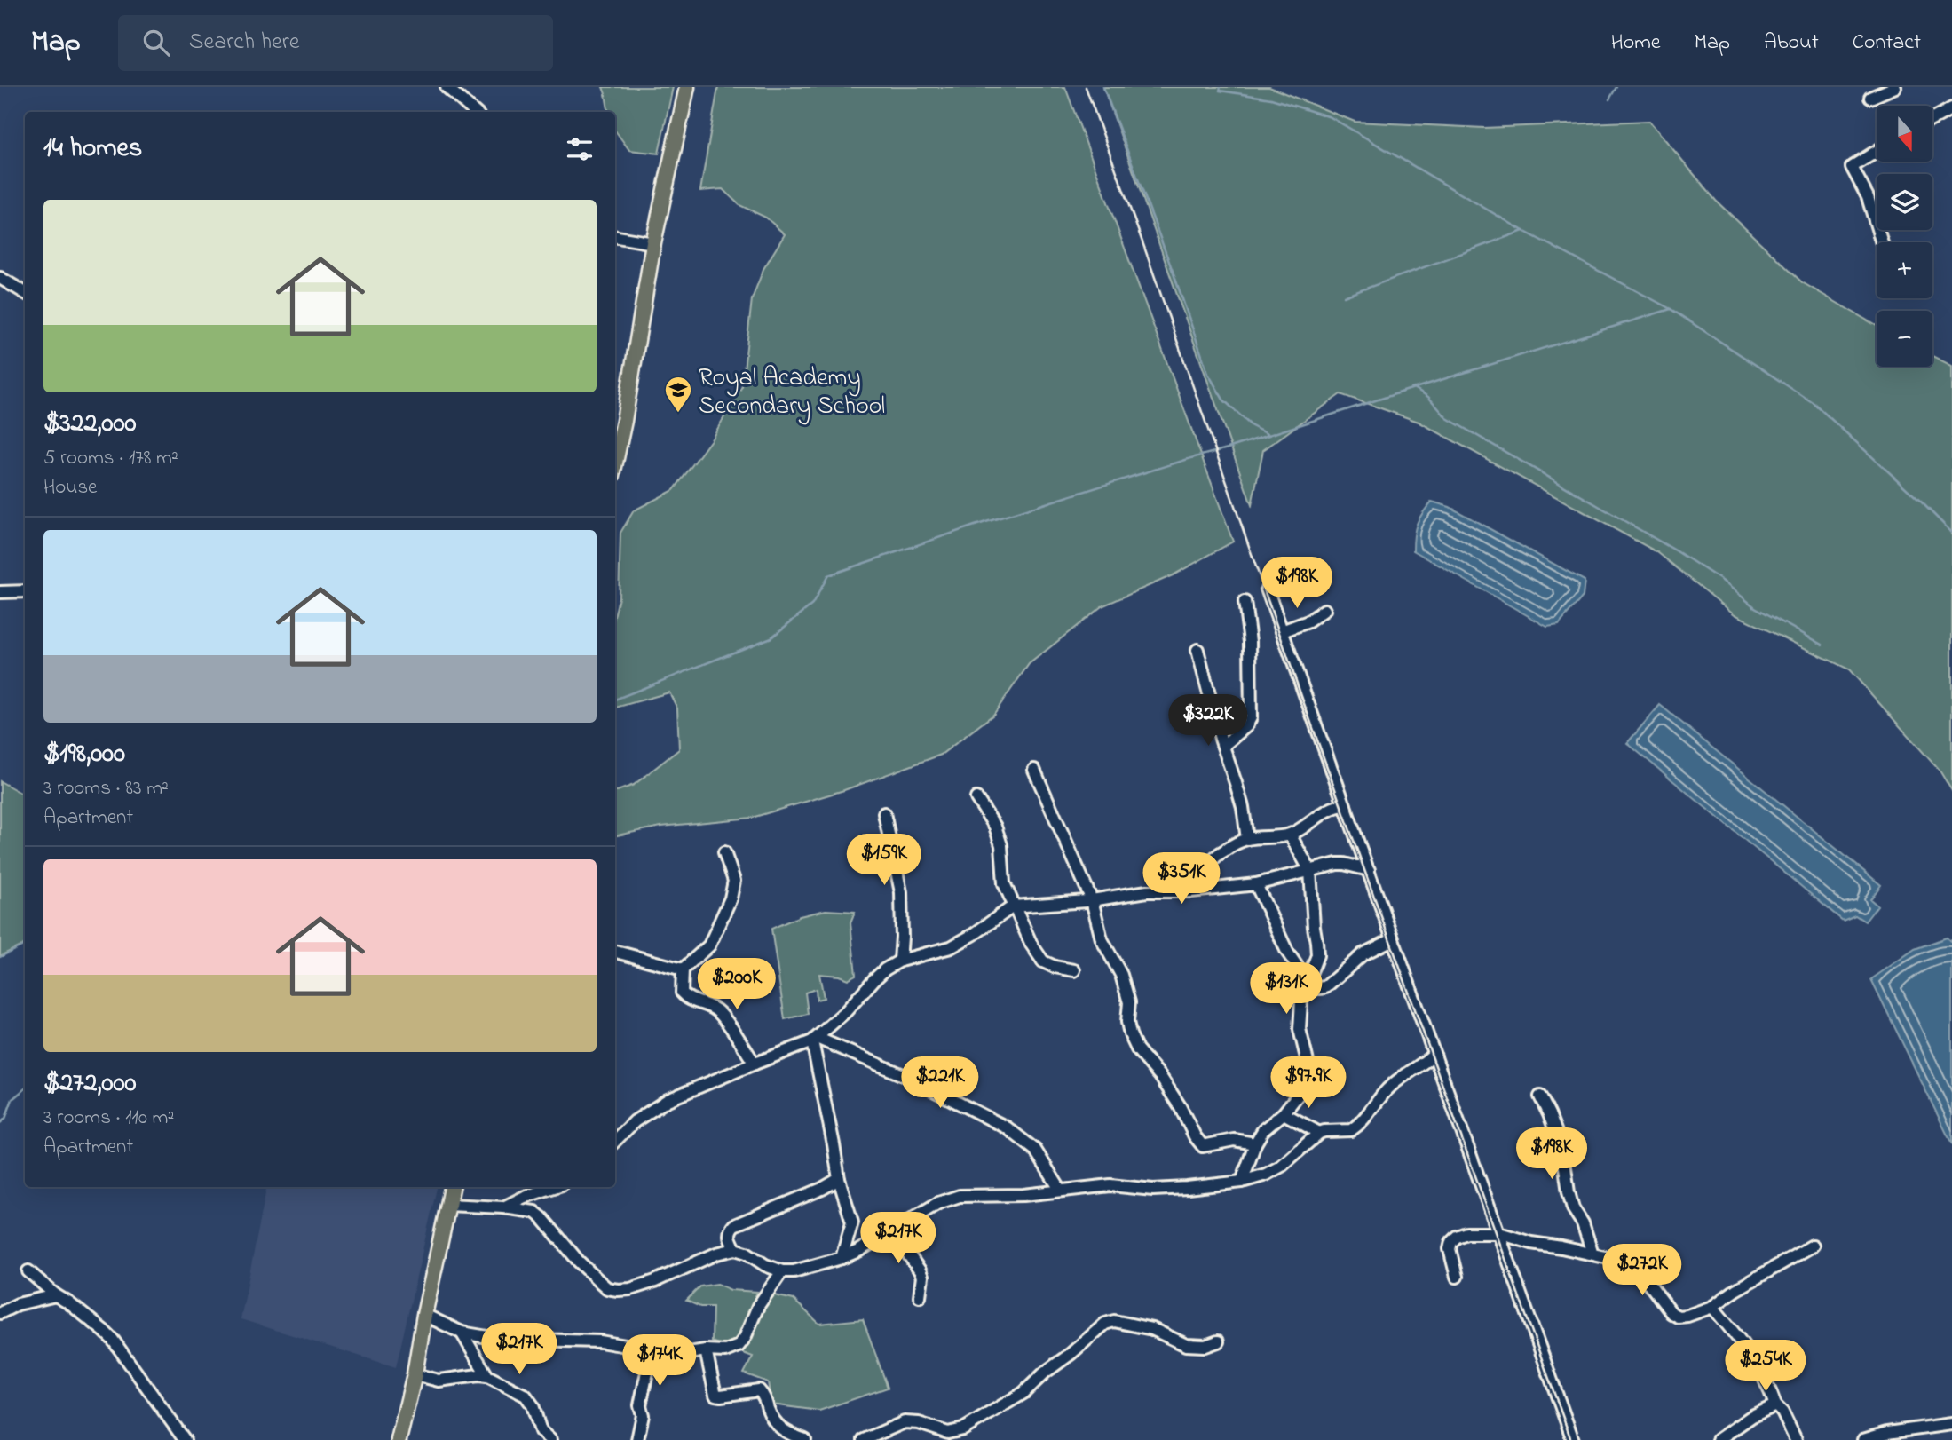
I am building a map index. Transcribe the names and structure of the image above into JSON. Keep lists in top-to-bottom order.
{
  "places": {
    "school or university": ["Royal Academy Secondary School"]
  },
  "north": "bottom",
  "page": {
    "header": "Map",
    "search": "Search here",
    "nav": [
      "Home",
      "Map",
      "About",
      "Contact"
    ],
    "map_buttons": ["+", "−"],
    "heading": "14 homes",
    "list": [
      {
        "name": "$322,000",
        "note": "5 rooms · 178 m² · House"
      },
      {
        "name": "$198,000",
        "note": "3 rooms · 83 m² · Apartment"
      },
      {
        "name": "$272,000",
        "note": "3 rooms · 110 m² · Apartment"
      }
    ],
    "price": [
      "$198K",
      "$322K",
      "$159K",
      "$351K",
      "$200K",
      "$131K",
      "$221K",
      "$97.9K",
      "$198K",
      "$217K",
      "$272K",
      "$217K",
      "$174K",
      "$254K"
    ]
  }
}
